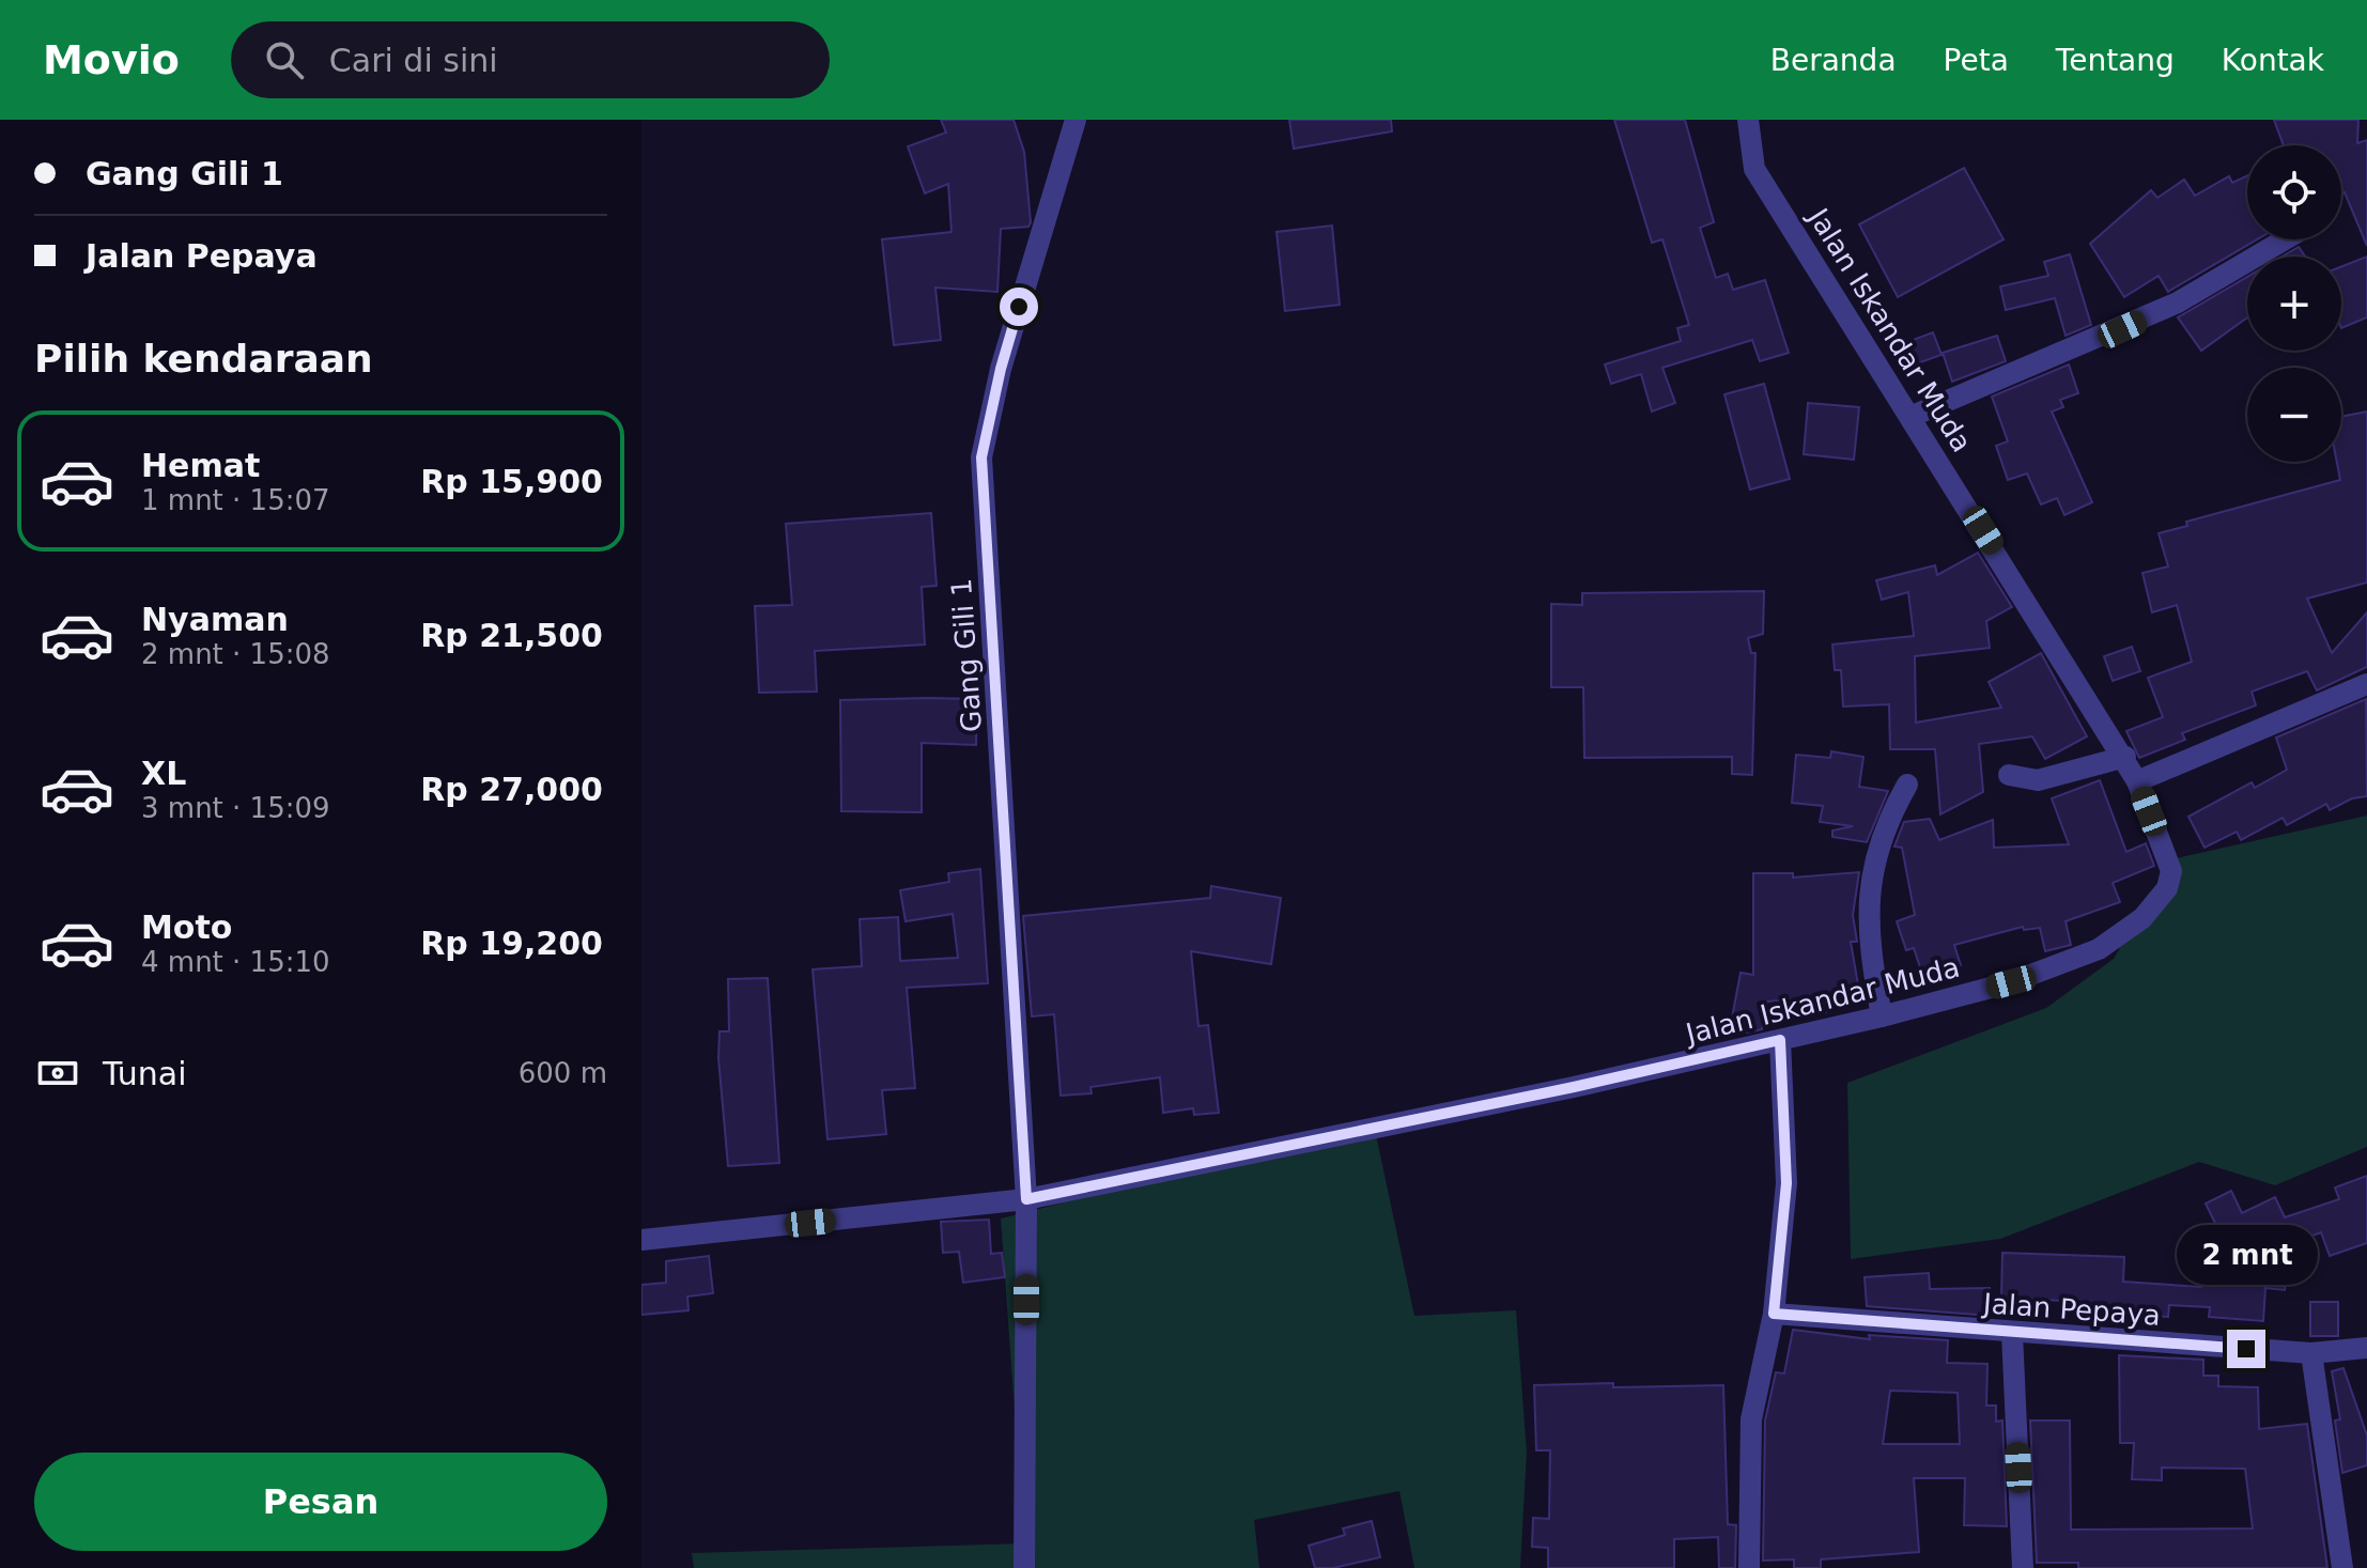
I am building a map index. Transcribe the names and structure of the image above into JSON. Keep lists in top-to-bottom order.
{
  "streets": {
    "street": ["Jalan Iskandar Muda", "Gang Gili 1", "Jalan Pepaya"]
  },
  "crossings": [
    ["Jalan Iskandar Muda", "Gang Gili 1"]
  ],
  "page": {
    "header": "Movio",
    "search": "Cari di sini",
    "nav": [
      "Beranda",
      "Peta",
      "Tentang",
      "Kontak"
    ],
    "banner": ["Gang Gili 1", "Jalan Pepaya"],
    "map_buttons": ["+", "−"],
    "heading": "Pilih kendaraan",
    "list": [
      {
        "name": "Hemat",
        "note": "1 mnt · 15:07",
        "value": "Rp 15,900"
      },
      {
        "name": "Nyaman",
        "note": "2 mnt · 15:08",
        "value": "Rp 21,500"
      },
      {
        "name": "XL",
        "note": "3 mnt · 15:09",
        "value": "Rp 27,000"
      },
      {
        "name": "Moto",
        "note": "4 mnt · 15:10",
        "value": "Rp 19,200"
      }
    ],
    "pay": ["Tunai", "600 m"],
    "bubble": "2 mnt",
    "buttons": "Pesan"
  }
}
